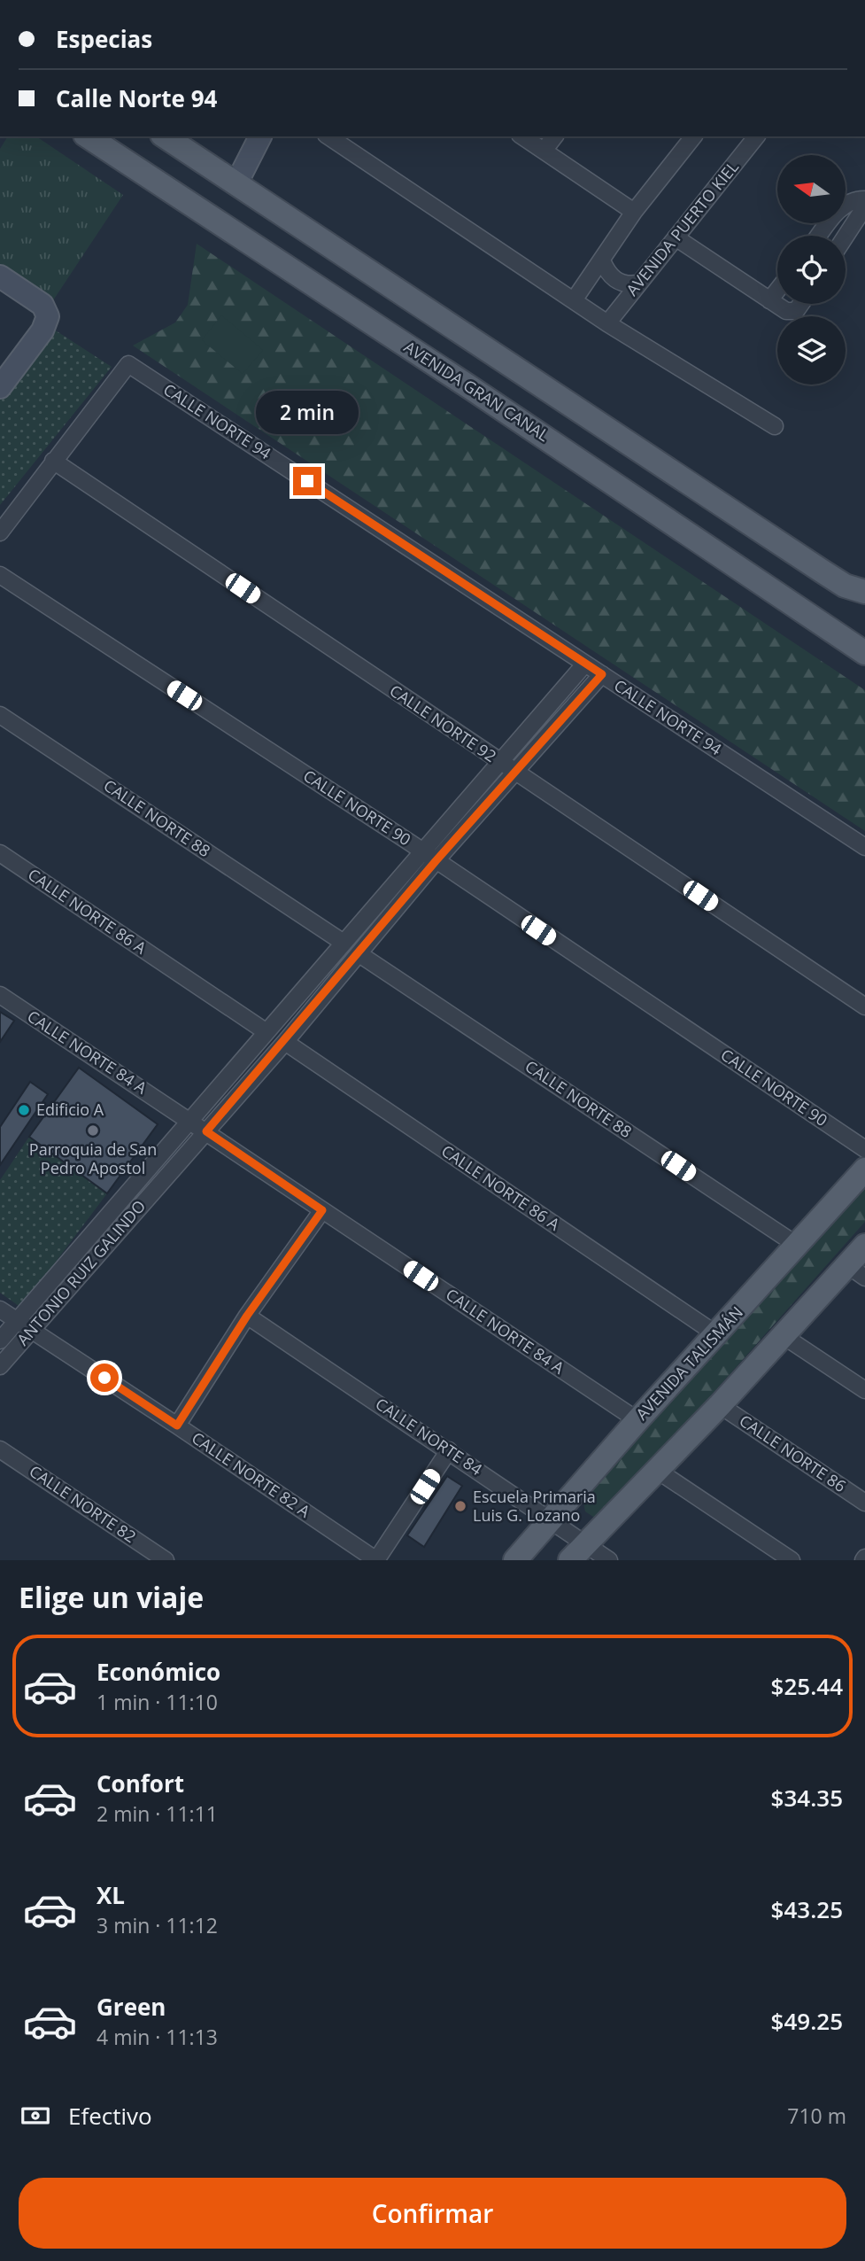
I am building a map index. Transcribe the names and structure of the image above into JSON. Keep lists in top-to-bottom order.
{
  "streets": {
    "main road": ["AVENIDA GRAN CANAL", "AVENIDA TALISMÁN"],
    "street": [
      "AVENIDA PUERTO KIEL",
      "CALLE NORTE 94",
      "CALLE NORTE 92",
      "CALLE NORTE 90",
      "CALLE NORTE 88",
      "CALLE NORTE 86 A",
      "CALLE NORTE 84 A",
      "ANTONIO RUIZ GALINDO",
      "CALLE NORTE 84",
      "CALLE NORTE 86",
      "CALLE NORTE 82 A",
      "CALLE NORTE 82"
    ]
  },
  "crossings": [
    ["CALLE NORTE 94", "CALLE NORTE 92"],
    ["CALLE NORTE 94", "ANTONIO RUIZ GALINDO"],
    ["CALLE NORTE 92", "ANTONIO RUIZ GALINDO"],
    ["CALLE NORTE 90", "ANTONIO RUIZ GALINDO"],
    ["CALLE NORTE 88", "ANTONIO RUIZ GALINDO"],
    ["CALLE NORTE 88", "AVENIDA TALISMÁN"],
    ["CALLE NORTE 86 A", "ANTONIO RUIZ GALINDO"],
    ["CALLE NORTE 86 A", "AVENIDA TALISMÁN"],
    ["CALLE NORTE 84 A", "ANTONIO RUIZ GALINDO"],
    ["CALLE NORTE 84 A", "AVENIDA TALISMÁN"],
    ["ANTONIO RUIZ GALINDO", "CALLE NORTE 82 A"],
    ["AVENIDA TALISMÁN", "CALLE NORTE 84"]
  ],
  "places": ["Edificio A", "Parroquia de San Pedro Apostol", "Escuela Primaria Luis G. Lozano"],
  "north": "left",
  "page": {
    "banner": ["Especias", "Calle Norte 94"],
    "bubble": "2 min",
    "heading": "Elige un viaje",
    "list": [
      {
        "name": "Económico",
        "note": "1 min · 11:10",
        "value": "$25.44"
      },
      {
        "name": "Confort",
        "note": "2 min · 11:11",
        "value": "$34.35"
      },
      {
        "name": "XL",
        "note": "3 min · 11:12",
        "value": "$43.25"
      },
      {
        "name": "Green",
        "note": "4 min · 11:13",
        "value": "$49.25"
      }
    ],
    "pay": ["Efectivo", "710 m"],
    "buttons": "Confirmar"
  }
}
